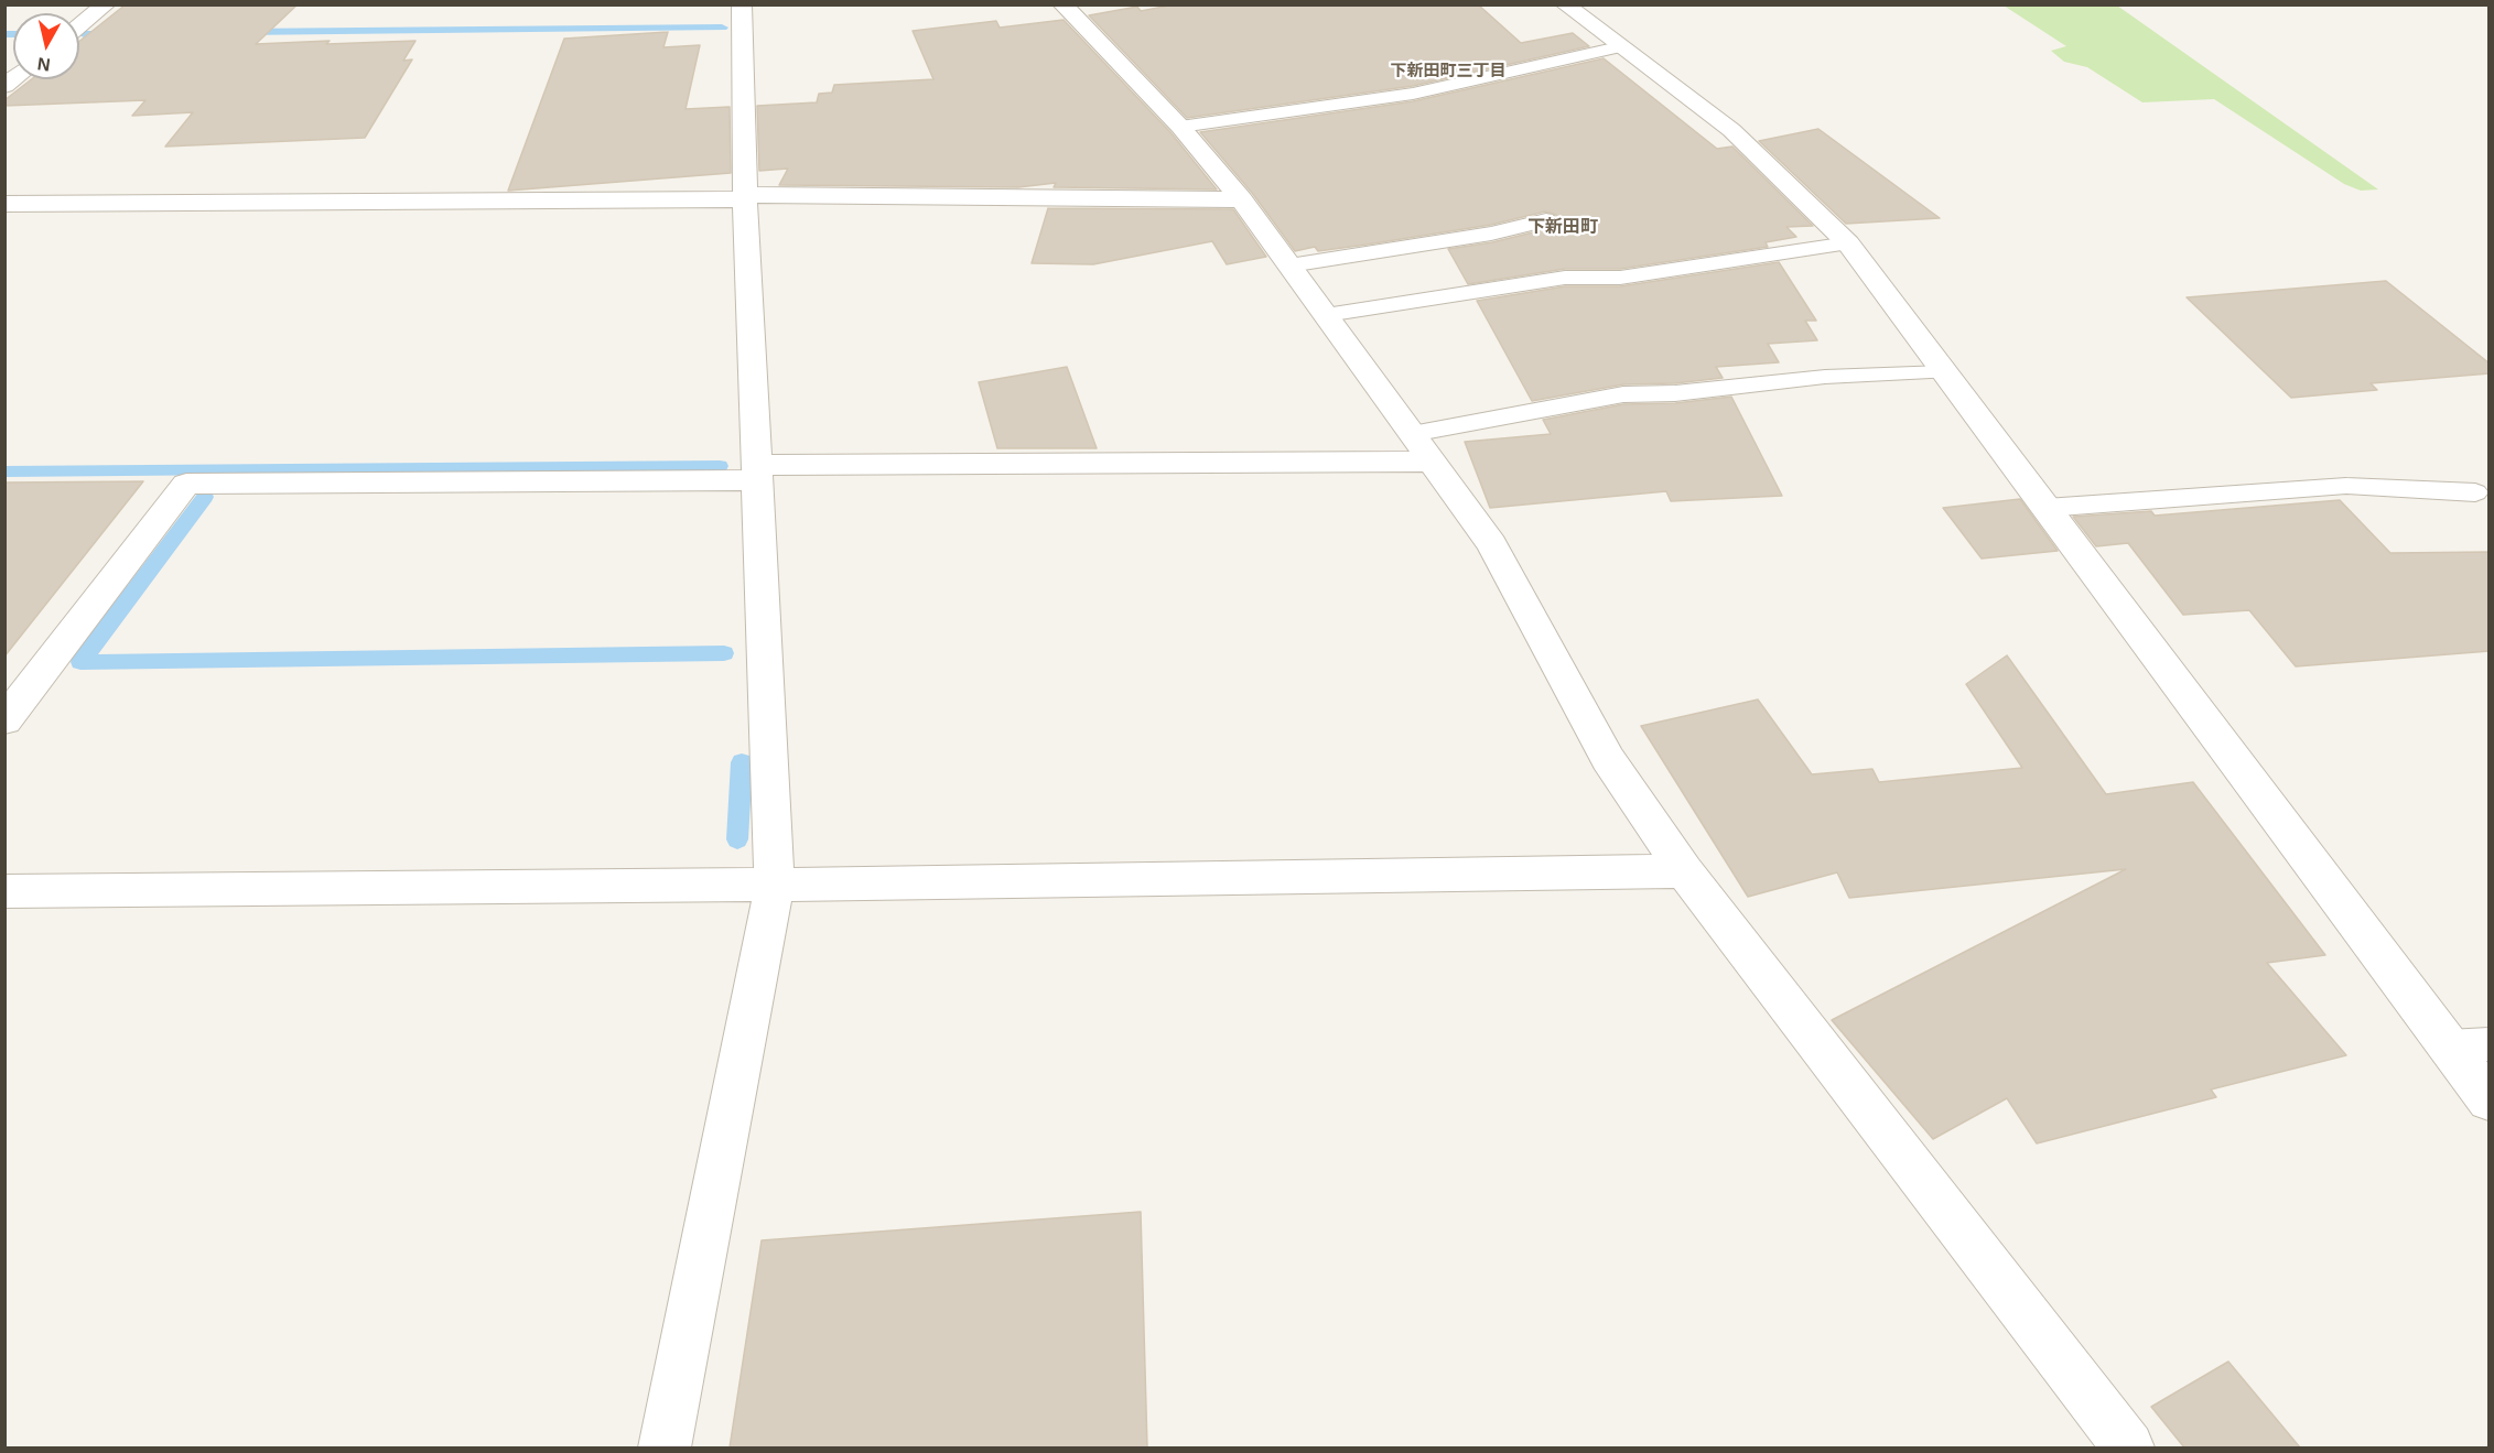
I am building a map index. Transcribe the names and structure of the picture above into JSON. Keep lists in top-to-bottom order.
{
  "districts": ["下新田町三丁目", "下新田町"],
  "north": "bottom"
}
